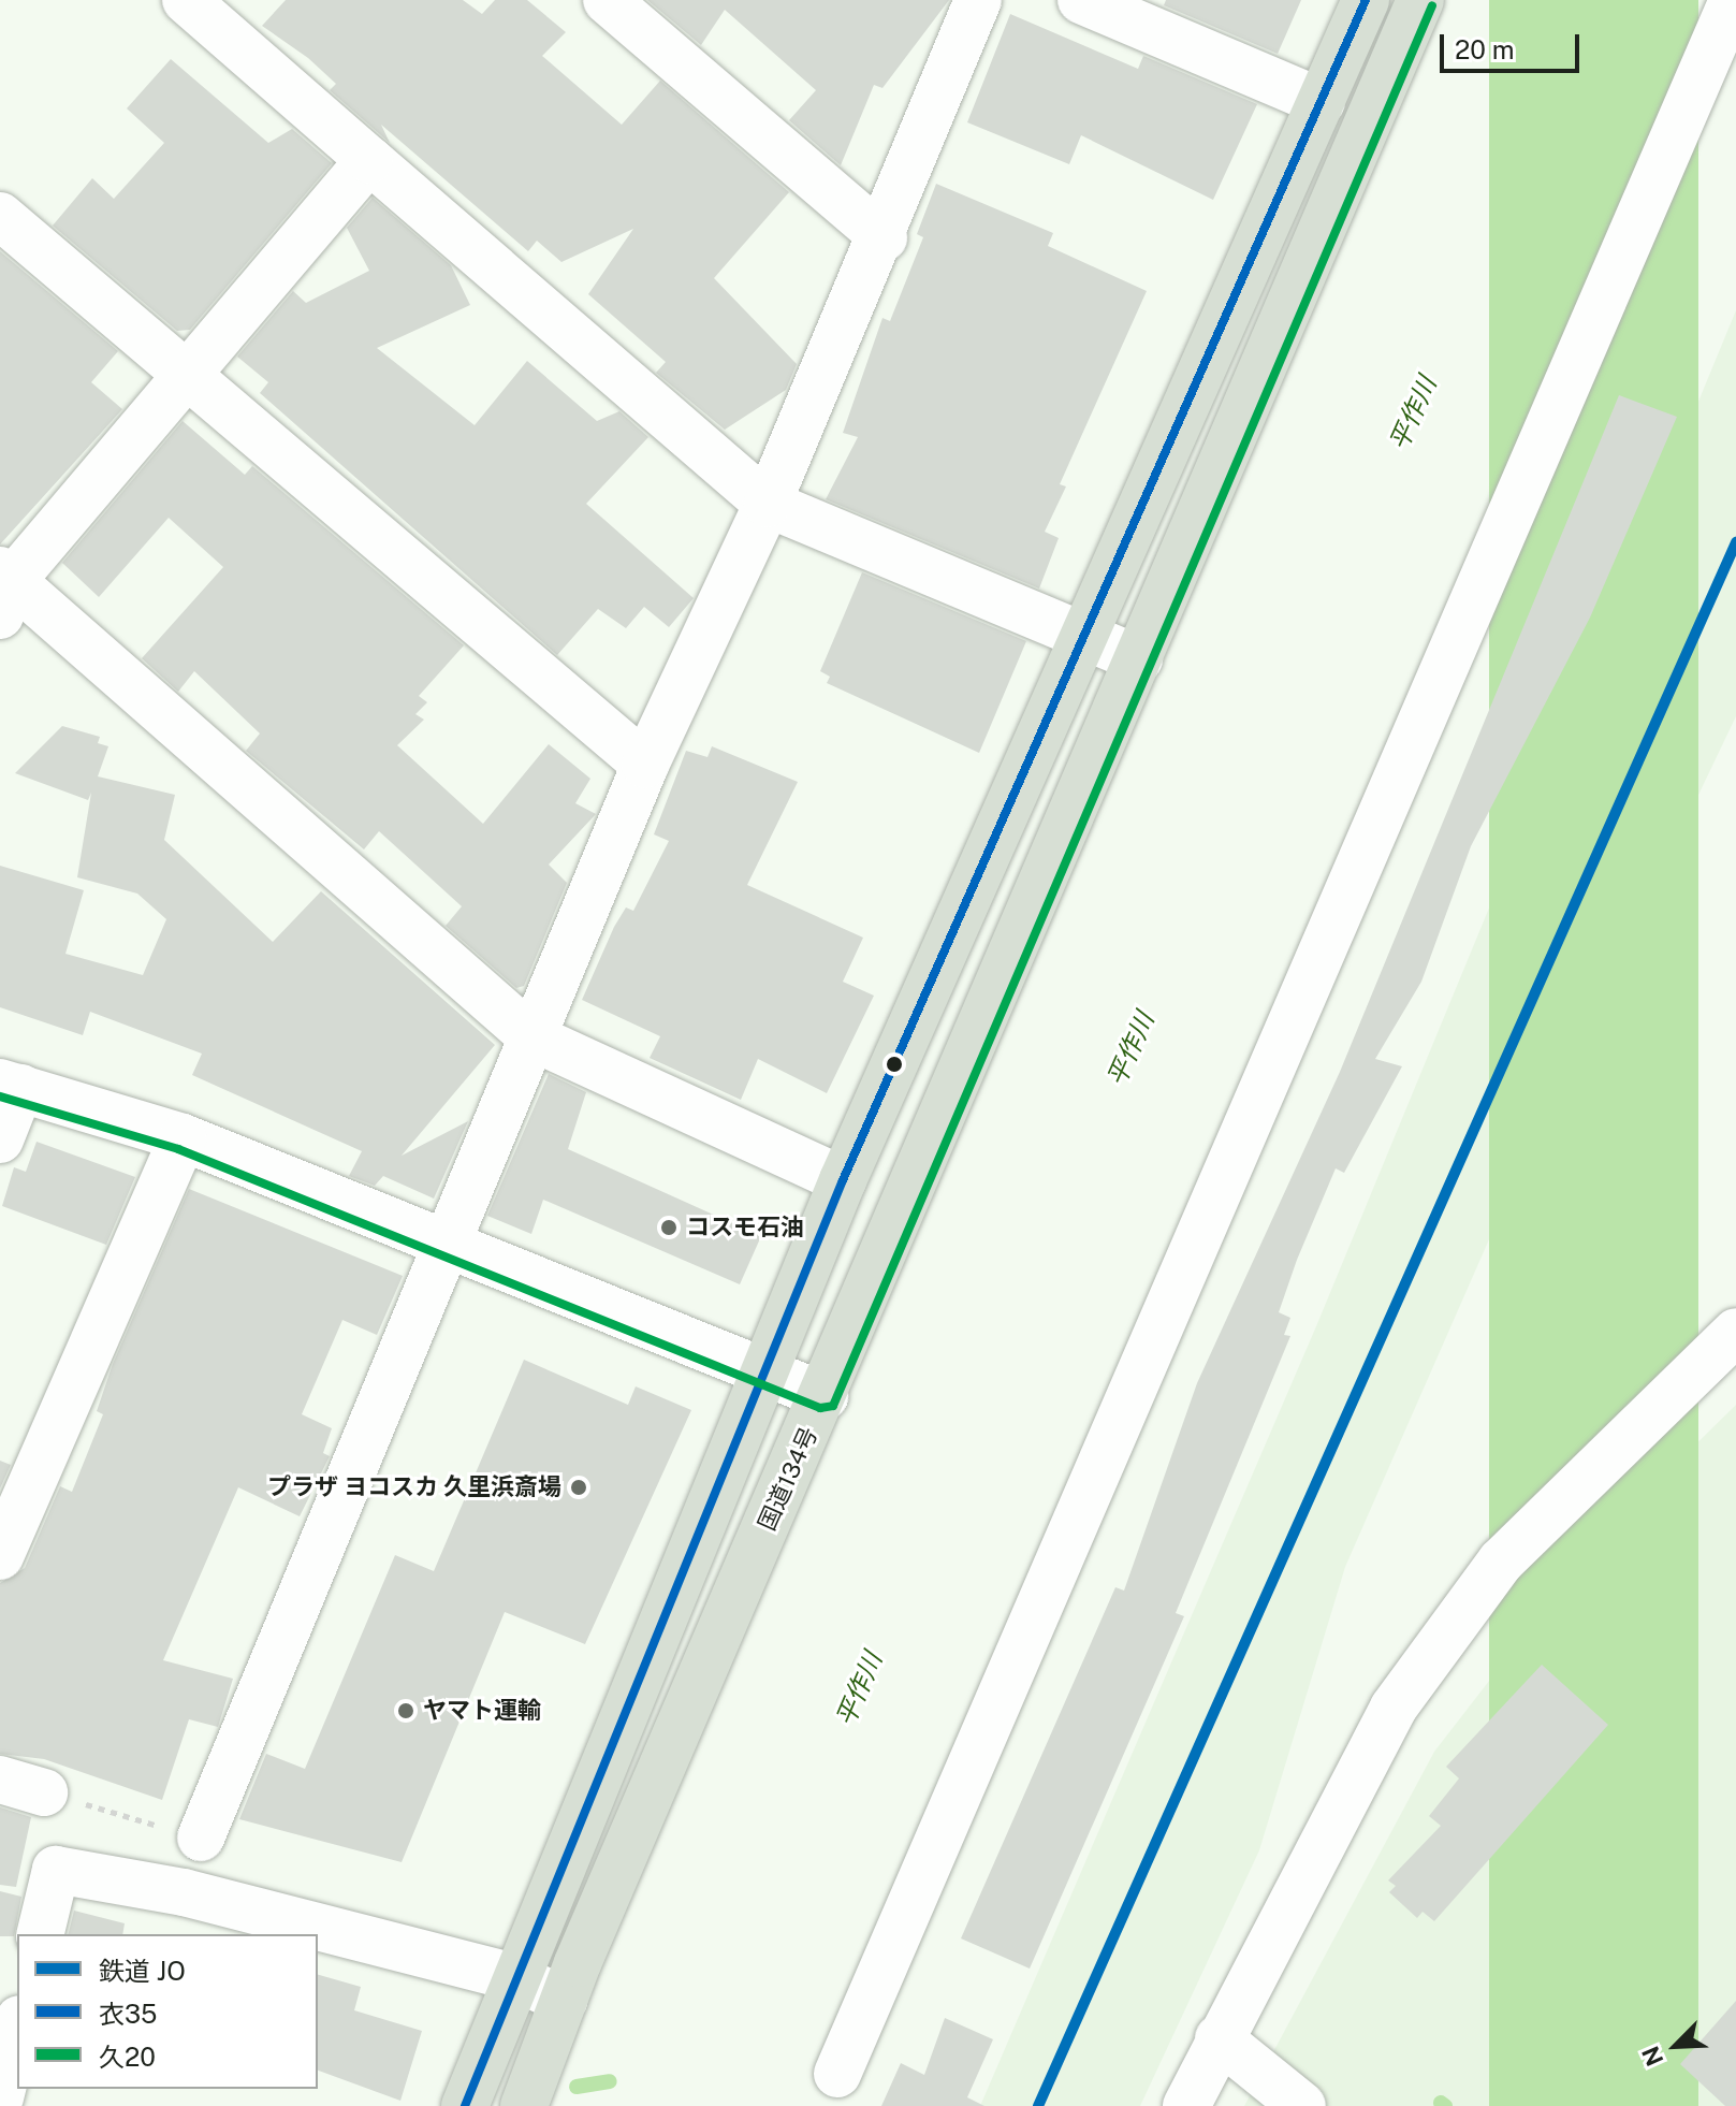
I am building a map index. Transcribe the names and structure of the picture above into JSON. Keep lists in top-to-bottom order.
{
  "streets": {
    "highway": ["国道134号"]
  },
  "water": ["平作川"],
  "places": ["コスモ石油", "プラザ ヨコスカ 久里浜斎場", "ヤマト運輸"],
  "lines": ["transit line 衣35", "transit line 久20", "rail line JO"],
  "legend": ["鉄道 JO", "衣35", "久20"],
  "scale_bar": "20 m",
  "north": "bottom left"
}
